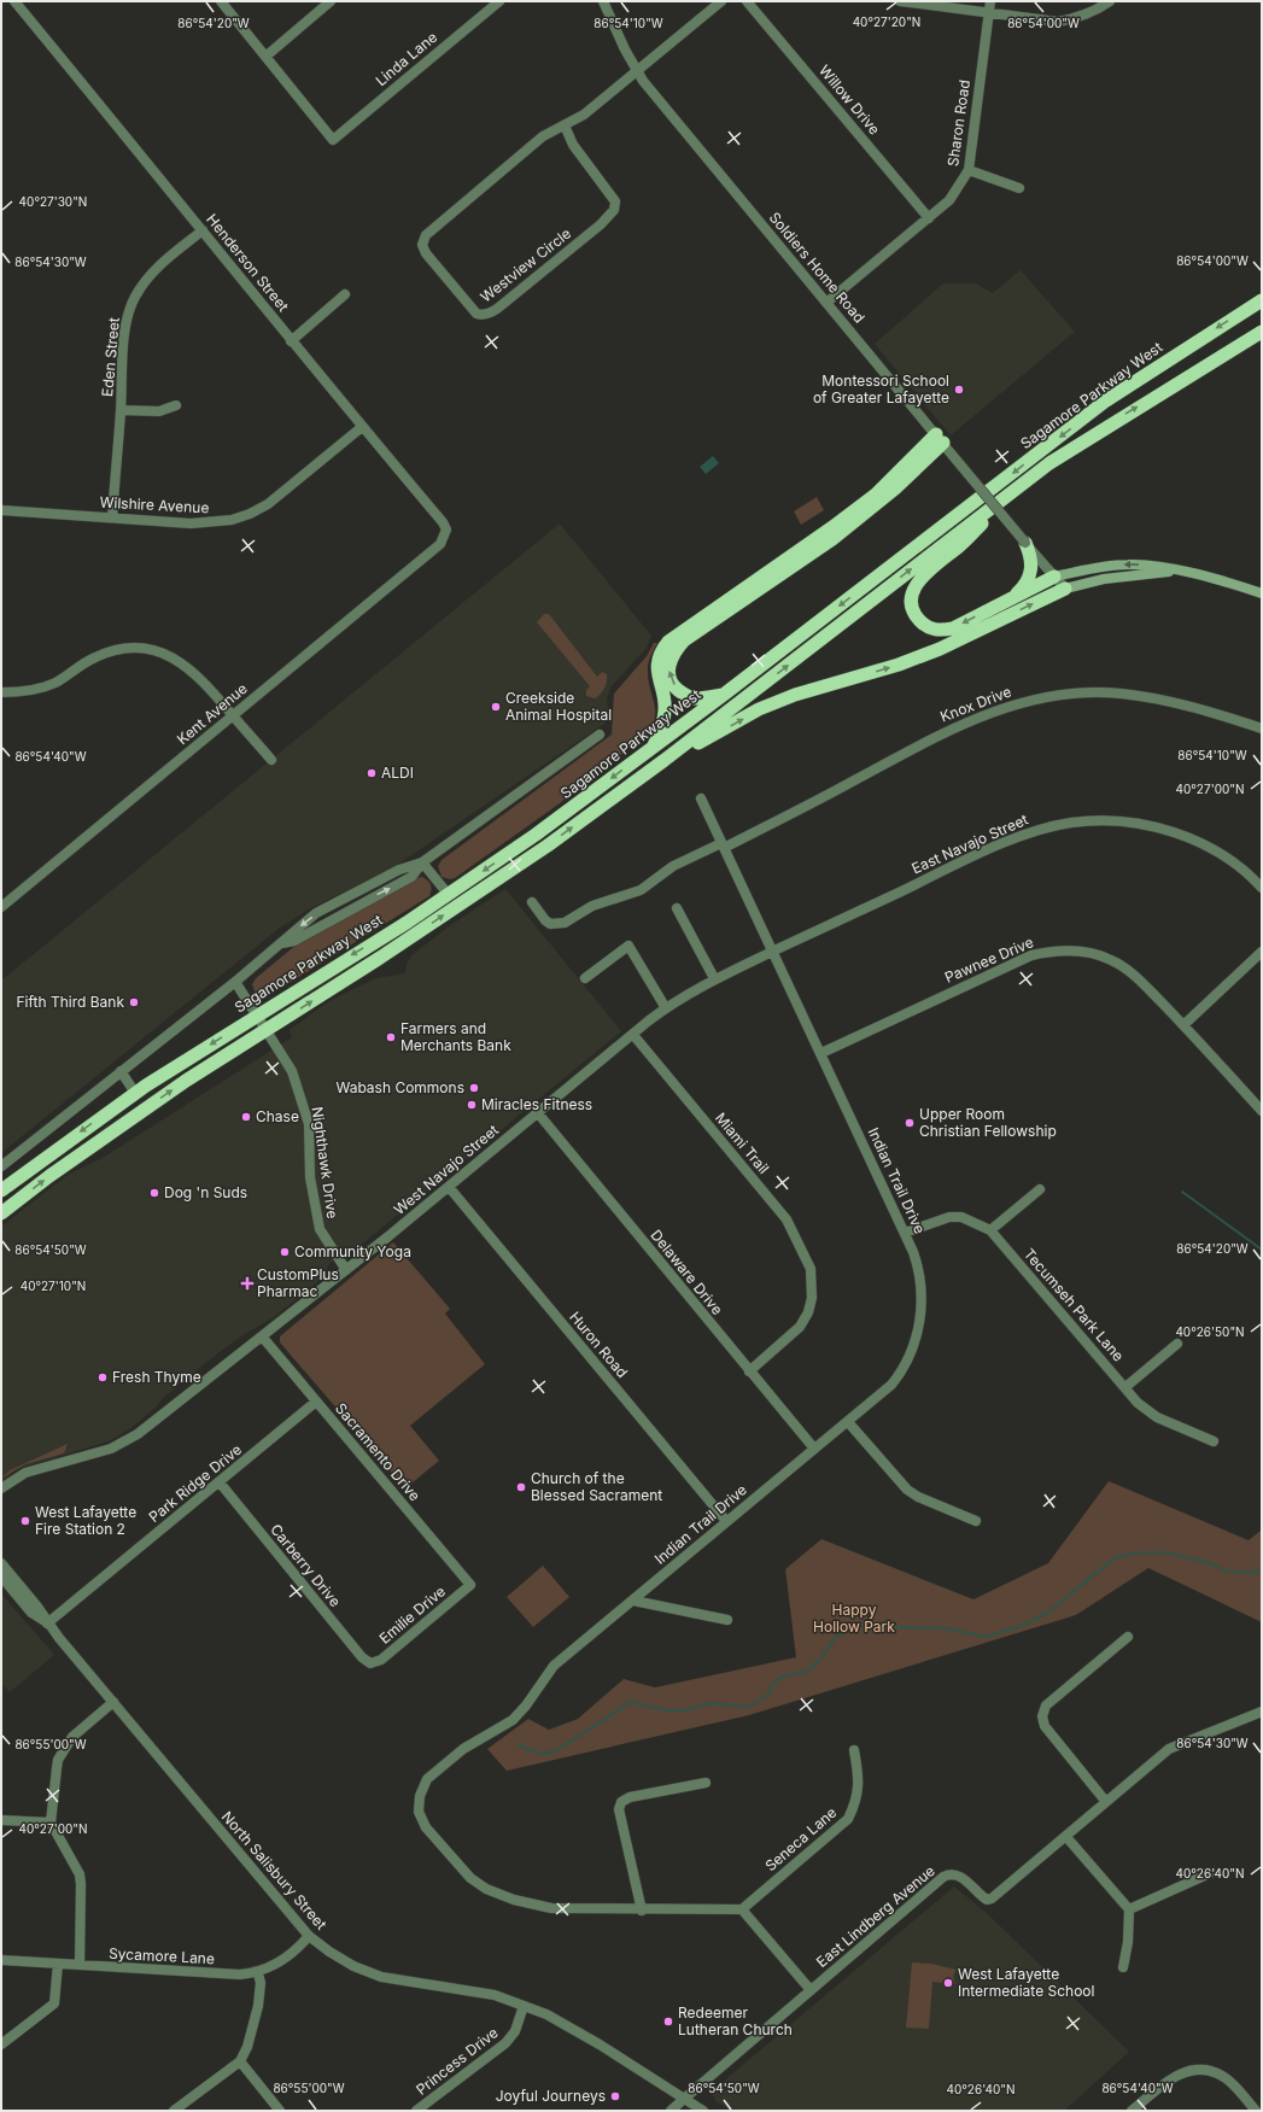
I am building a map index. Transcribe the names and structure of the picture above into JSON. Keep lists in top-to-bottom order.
{
  "streets": {
    "highway": ["Sagamore Parkway West"],
    "street": [
      "Linda Lane",
      "Willow Drive",
      "Sharon Road",
      "Henderson Street",
      "Westview Circle",
      "Soldiers Home Road",
      "Eden Street",
      "Wilshire Avenue",
      "Knox Drive",
      "Kent Avenue",
      "East Navajo Street",
      "Pawnee Drive",
      "Miami Trail",
      "Nighthawk Drive",
      "West Navajo Street",
      "Indian Trail Drive",
      "Delaware Drive",
      "Tecumseh Park Lane",
      "Huron Road",
      "Sacramento Drive",
      "Park Ridge Drive",
      "Carberry Drive",
      "Emilie Drive",
      "Seneca Lane",
      "North Salisbury Street",
      "East Lindberg Avenue",
      "Sycamore Lane",
      "Princess Drive"
    ]
  },
  "crossings": [
    ["Willow Drive", "Sharon Road"],
    ["Sharon Road", "Soldiers Home Road"],
    ["Henderson Street", "Eden Street"],
    ["Henderson Street", "Wilshire Avenue"],
    ["Henderson Street", "Kent Avenue"],
    ["Westview Circle", "Soldiers Home Road"],
    ["Eden Street", "Wilshire Avenue"],
    ["Sagamore Parkway West", "Nighthawk Drive"],
    ["Knox Drive", "Indian Trail Drive"],
    ["East Navajo Street", "West Navajo Street"],
    ["East Navajo Street", "Indian Trail Drive"],
    ["Pawnee Drive", "Indian Trail Drive"],
    ["Miami Trail", "West Navajo Street"],
    ["Miami Trail", "Delaware Drive"],
    ["Nighthawk Drive", "West Navajo Street"],
    ["West Navajo Street", "Indian Trail Drive"],
    ["West Navajo Street", "Delaware Drive"],
    ["West Navajo Street", "Huron Road"],
    ["West Navajo Street", "Sacramento Drive"],
    ["Indian Trail Drive", "Delaware Drive"],
    ["Indian Trail Drive", "Tecumseh Park Lane"],
    ["Indian Trail Drive", "Huron Road"],
    ["Indian Trail Drive", "Seneca Lane"],
    ["Sacramento Drive", "Park Ridge Drive"],
    ["Sacramento Drive", "Emilie Drive"],
    ["Park Ridge Drive", "Carberry Drive"],
    ["Park Ridge Drive", "North Salisbury Street"],
    ["Carberry Drive", "Emilie Drive"],
    ["North Salisbury Street", "East Lindberg Avenue"],
    ["North Salisbury Street", "Sycamore Lane"],
    ["North Salisbury Street", "Princess Drive"]
  ],
  "parks": ["Happy Hollow Park"],
  "places": {
    "other": [
      "Montessori School of Greater Lafayette",
      "Creekside Animal Hospital",
      "ALDI",
      "Fifth Third Bank",
      "Farmers and Merchants Bank",
      "Wabash Commons",
      "Miracles Fitness",
      "Chase",
      "Upper Room Christian Fellowship",
      "Dog 'n Suds",
      "Community Yoga",
      "Fresh Thyme",
      "Church of the Blessed Sacrament",
      "West Lafayette Fire Station 2",
      "West Lafayette Intermediate School",
      "Redeemer Lutheran Church",
      "Joyful Journeys"
    ],
    "health": ["CustomPlus Pharmac"]
  },
  "coordinates": [
    "40°27'20\"N",
    "86°54'10\"W",
    "86°54'00\"W",
    "86°54'20\"W",
    "40°27'30\"N",
    "86°54'30\"W",
    "86°54'40\"W",
    "40°27'00\"N",
    "86°54'50\"W",
    "40°27'10\"N",
    "40°26'50\"N",
    "86°55'00\"W",
    "40°26'40\"N"
  ]
}
